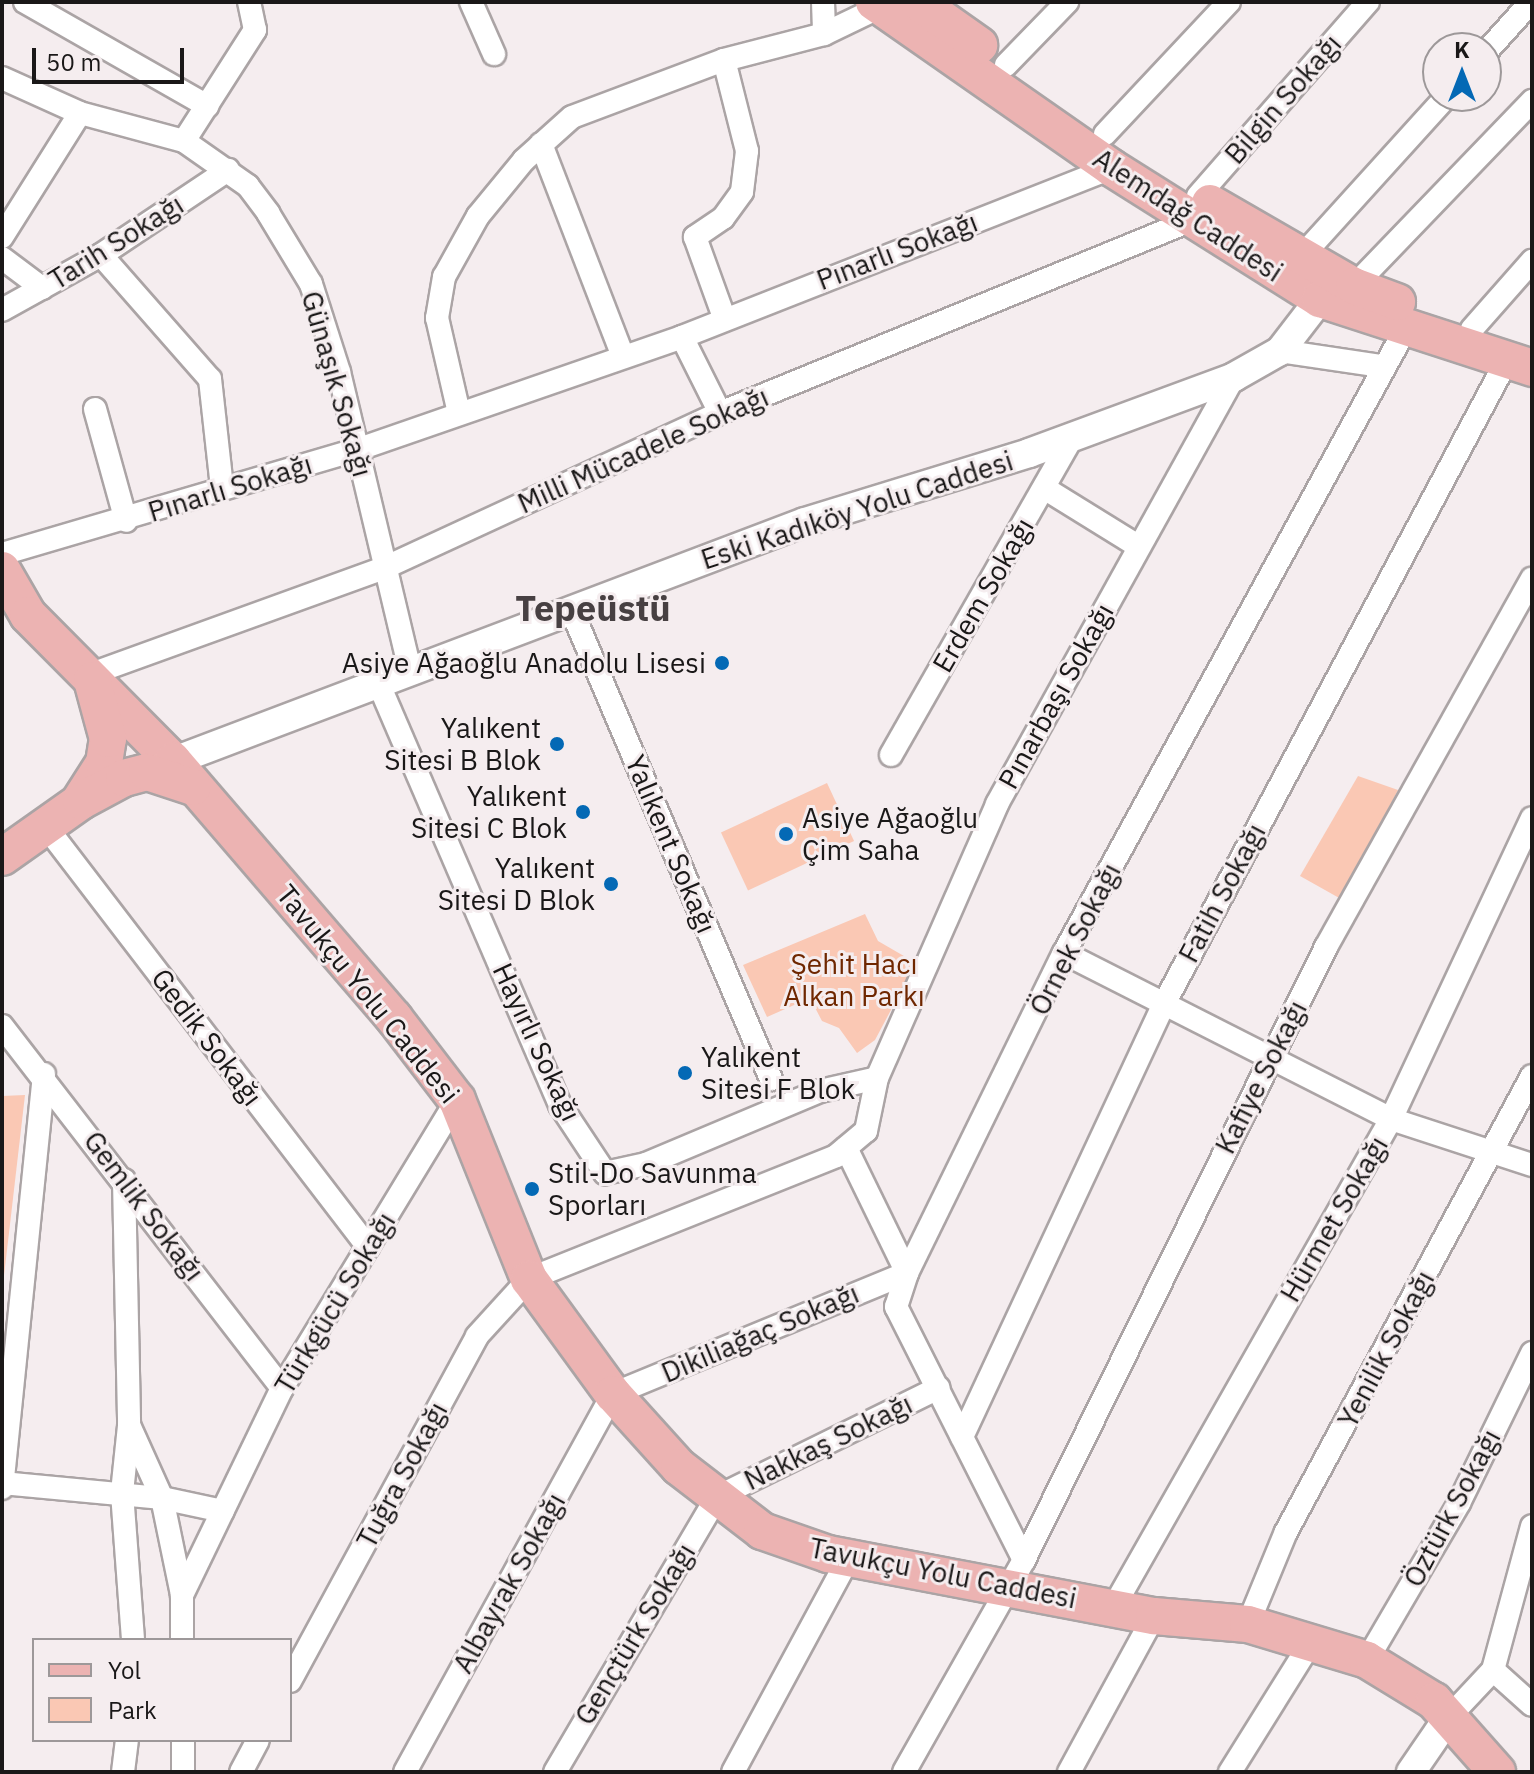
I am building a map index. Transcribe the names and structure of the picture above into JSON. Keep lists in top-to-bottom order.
{
  "streets": {
    "main road": ["Alemdağ Caddesi", "Tavukçu Yolu Caddesi"],
    "street": [
      "Bilgin Sokağı",
      "Tarih Sokağı",
      "Pınarlı Sokağı",
      "Günaşık Sokağı",
      "Milli Mücadele Sokağı",
      "Eski Kadıköy Yolu Caddesi",
      "Erdem Sokağı",
      "Pınarbaşı Sokağı",
      "Yalıkent Sokağı",
      "Fatih Sokağı",
      "Örnek Sokağı",
      "Gedik Sokağı",
      "Hayırlı Sokağı",
      "Kafiye Sokağı",
      "Gemlik Sokağı",
      "Hürmet Sokağı",
      "Türkgücü Sokağı",
      "Dikiliağaç Sokağı",
      "Yenilik Sokağı",
      "Nakkaş Sokağı",
      "Tuğra Sokağı",
      "Öztürk Sokağı",
      "Albayrak Sokağı",
      "Gençtürk Sokağı"
    ]
  },
  "crossings": [
    ["Bilgin Sokağı", "Alemdağ Caddesi"],
    ["Bilgin Sokağı", "Milli Mücadele Sokağı"],
    ["Alemdağ Caddesi", "Pınarlı Sokağı"],
    ["Alemdağ Caddesi", "Milli Mücadele Sokağı"],
    ["Alemdağ Caddesi", "Eski Kadıköy Yolu Caddesi"],
    ["Alemdağ Caddesi", "Fatih Sokağı"],
    ["Alemdağ Caddesi", "Örnek Sokağı"],
    ["Tarih Sokağı", "Günaşık Sokağı"],
    ["Pınarlı Sokağı", "Günaşık Sokağı"],
    ["Günaşık Sokağı", "Milli Mücadele Sokağı"],
    ["Günaşık Sokağı", "Eski Kadıköy Yolu Caddesi"],
    ["Milli Mücadele Sokağı", "Tavukçu Yolu Caddesi"],
    ["Eski Kadıköy Yolu Caddesi", "Erdem Sokağı"],
    ["Eski Kadıköy Yolu Caddesi", "Pınarbaşı Sokağı"],
    ["Eski Kadıköy Yolu Caddesi", "Yalıkent Sokağı"],
    ["Eski Kadıköy Yolu Caddesi", "Tavukçu Yolu Caddesi"],
    ["Eski Kadıköy Yolu Caddesi", "Hayırlı Sokağı"],
    ["Pınarbaşı Sokağı", "Hayırlı Sokağı"],
    ["Fatih Sokağı", "Örnek Sokağı"],
    ["Örnek Sokağı", "Tavukçu Yolu Caddesi"],
    ["Örnek Sokağı", "Kafiye Sokağı"],
    ["Örnek Sokağı", "Dikiliağaç Sokağı"],
    ["Örnek Sokağı", "Nakkaş Sokağı"],
    ["Tavukçu Yolu Caddesi", "Kafiye Sokağı"],
    ["Tavukçu Yolu Caddesi", "Hürmet Sokağı"],
    ["Tavukçu Yolu Caddesi", "Türkgücü Sokağı"],
    ["Tavukçu Yolu Caddesi", "Dikiliağaç Sokağı"],
    ["Tavukçu Yolu Caddesi", "Yenilik Sokağı"],
    ["Tavukçu Yolu Caddesi", "Nakkaş Sokağı"],
    ["Tavukçu Yolu Caddesi", "Tuğra Sokağı"],
    ["Tavukçu Yolu Caddesi", "Öztürk Sokağı"],
    ["Tavukçu Yolu Caddesi", "Albayrak Sokağı"],
    ["Tavukçu Yolu Caddesi", "Gençtürk Sokağı"],
    ["Gedik Sokağı", "Türkgücü Sokağı"],
    ["Gemlik Sokağı", "Türkgücü Sokağı"],
    ["Dikiliağaç Sokağı", "Albayrak Sokağı"],
    ["Nakkaş Sokağı", "Gençtürk Sokağı"]
  ],
  "districts": ["Tepeüstü"],
  "parks": ["Şehit Hacı Alkan Parkı"],
  "places": [
    "Asiye Ağaoğlu Anadolu Lisesi",
    "Yalıkent Sitesi B Blok",
    "Yalıkent Sitesi C Blok",
    "Asiye Ağaoğlu Çim Saha",
    "Yalıkent Sitesi D Blok",
    "Yalıkent Sitesi F Blok",
    "Stil-Do Savunma Sporları"
  ],
  "legend": ["Yol", "Park"],
  "scale_bar": "50 m",
  "north": "top"
}
